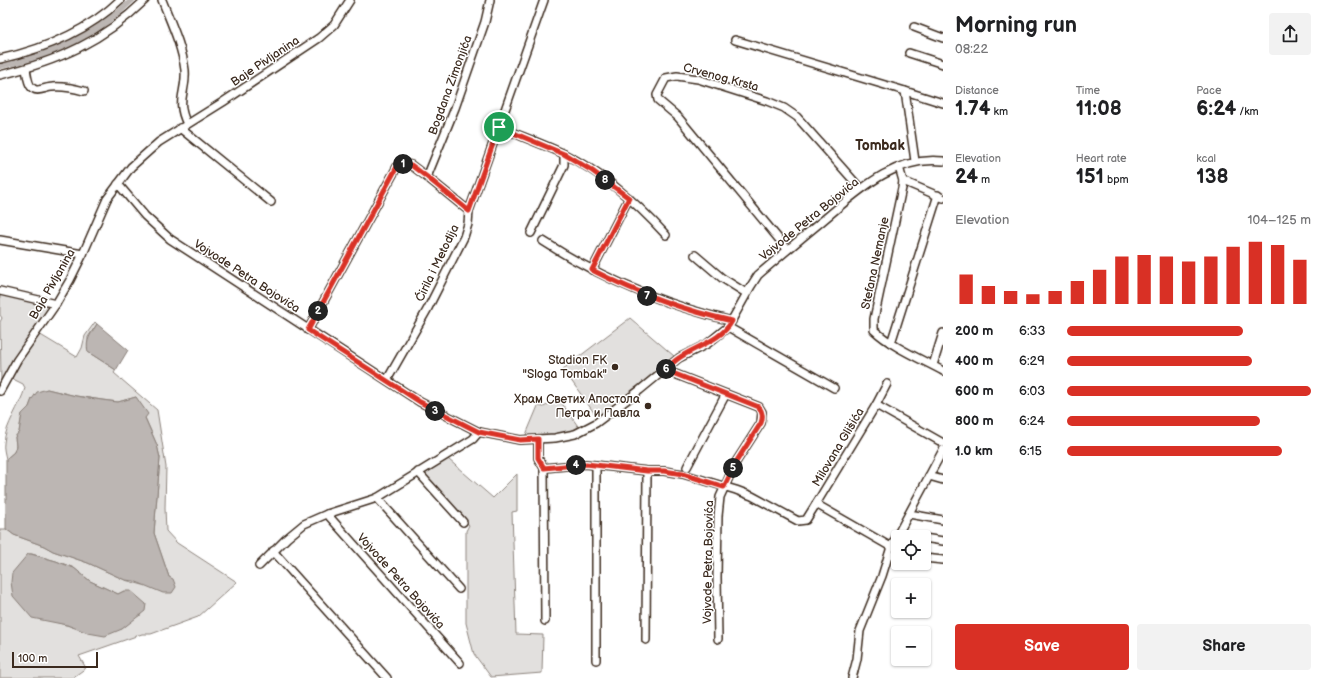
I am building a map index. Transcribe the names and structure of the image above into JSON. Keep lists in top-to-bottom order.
{
  "streets": {
    "street": [
      "Baje Pivljanina",
      "Crvenog Krsta",
      "Bogdana Zimonjića",
      "Vojvode Petra Bojovića",
      "Ćirila i Metodija",
      "Stefana Nemanje",
      "Baja Pivljanina",
      "Milovana Glišića"
    ]
  },
  "crossings": [
    ["Baje Pivljanina", "Vojvode Petra Bojovića"],
    ["Baje Pivljanina", "Baja Pivljanina"],
    ["Crvenog Krsta", "Vojvode Petra Bojovića"],
    ["Vojvode Petra Bojovića", "Ćirila i Metodija"],
    ["Vojvode Petra Bojovića", "Stefana Nemanje"],
    ["Vojvode Petra Bojovića", "Baja Pivljanina"],
    ["Vojvode Petra Bojovića", "Milovana Glišića"]
  ],
  "districts": ["Tombak"],
  "places": ["Stadion FK \"Sloga Tombak\"", "Храм Светих Апостола Петра и Павла"],
  "scale_bar": "100 m",
  "page": {
    "heading": ["Morning run", "08:22"],
    "stats": [
      ["Distance", "1.74 km"],
      ["Time", "11:08"],
      ["Pace", "6:24 /km"],
      ["Elevation", "24 m"],
      ["Heart rate", "151 bpm"],
      ["kcal", "138"]
    ],
    "pins": [
      "1",
      "8",
      "7",
      "2",
      "6",
      "3",
      "4",
      "5"
    ],
    "chart": ["Elevation", "104–125 m"],
    "list": [
      {
        "name": "200 m",
        "note": "6:33"
      },
      {
        "name": "400 m",
        "note": "6:29"
      },
      {
        "name": "600 m",
        "note": "6:03"
      },
      {
        "name": "800 m",
        "note": "6:24"
      },
      {
        "name": "1.0 km",
        "note": "6:15"
      }
    ],
    "map_buttons": ["+", "−"],
    "buttons": ["Save", "Share"],
    "scale": "100 m"
  }
}
